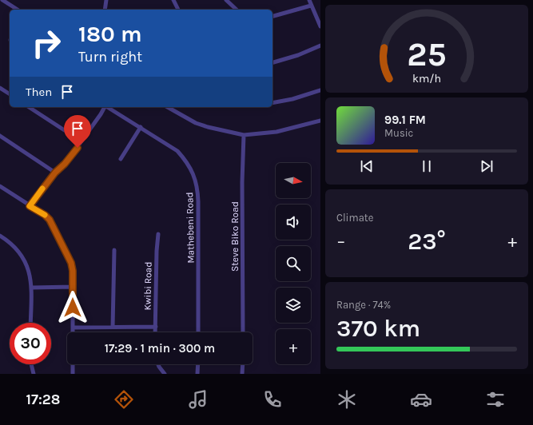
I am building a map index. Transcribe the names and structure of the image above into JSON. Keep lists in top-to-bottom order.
{
  "streets": {
    "street": ["Mathebeni Road", "Steve Biko Road", "Kwibi Road"]
  },
  "north": "right",
  "page": {
    "turn": ["180 m", "Turn right"],
    "then": "Then",
    "song": ["99.1 FM", "Music"],
    "map_buttons": "+",
    "tile": [
      "Climate",
      ["Range · 74%", "370 km"]
    ],
    "heat": ["−", "23°", "+"],
    "limit": "30",
    "trip": "17:29 · 1 min · 300 m",
    "tabs": "17:28",
    "gauge": ["25", "km/h"]
  }
}
